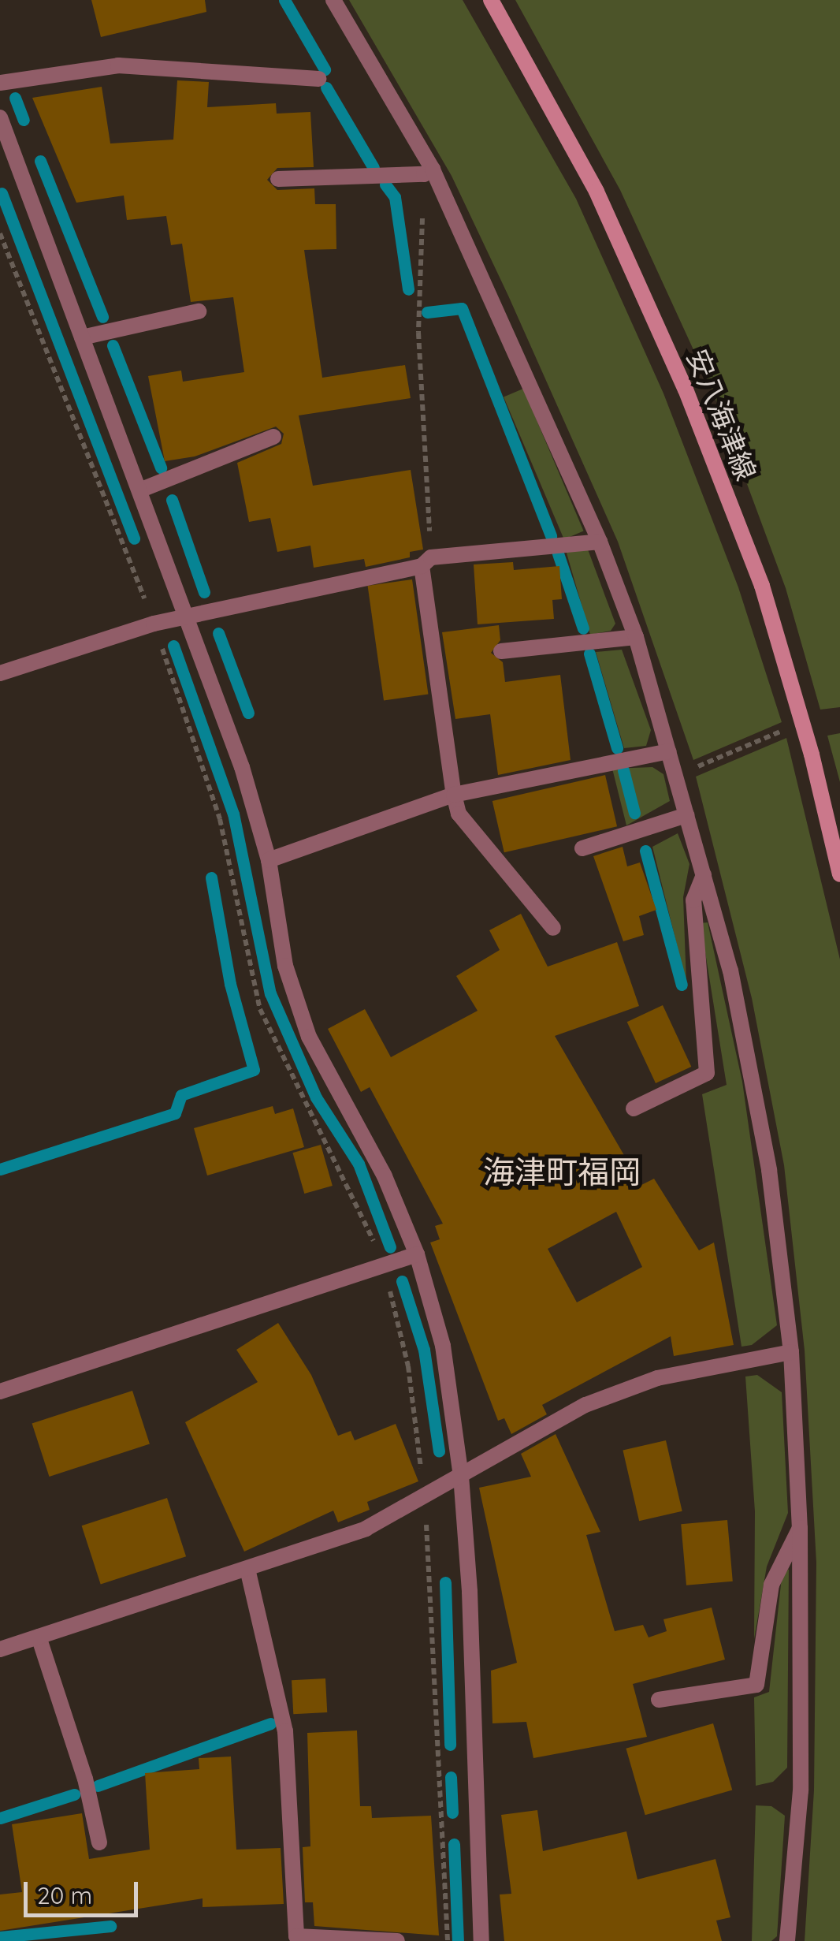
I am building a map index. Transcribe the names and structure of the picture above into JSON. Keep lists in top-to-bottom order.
{
  "streets": {
    "main road": ["安八海津線"]
  },
  "districts": ["海津町福岡"],
  "scale_bar": "20 m"
}
